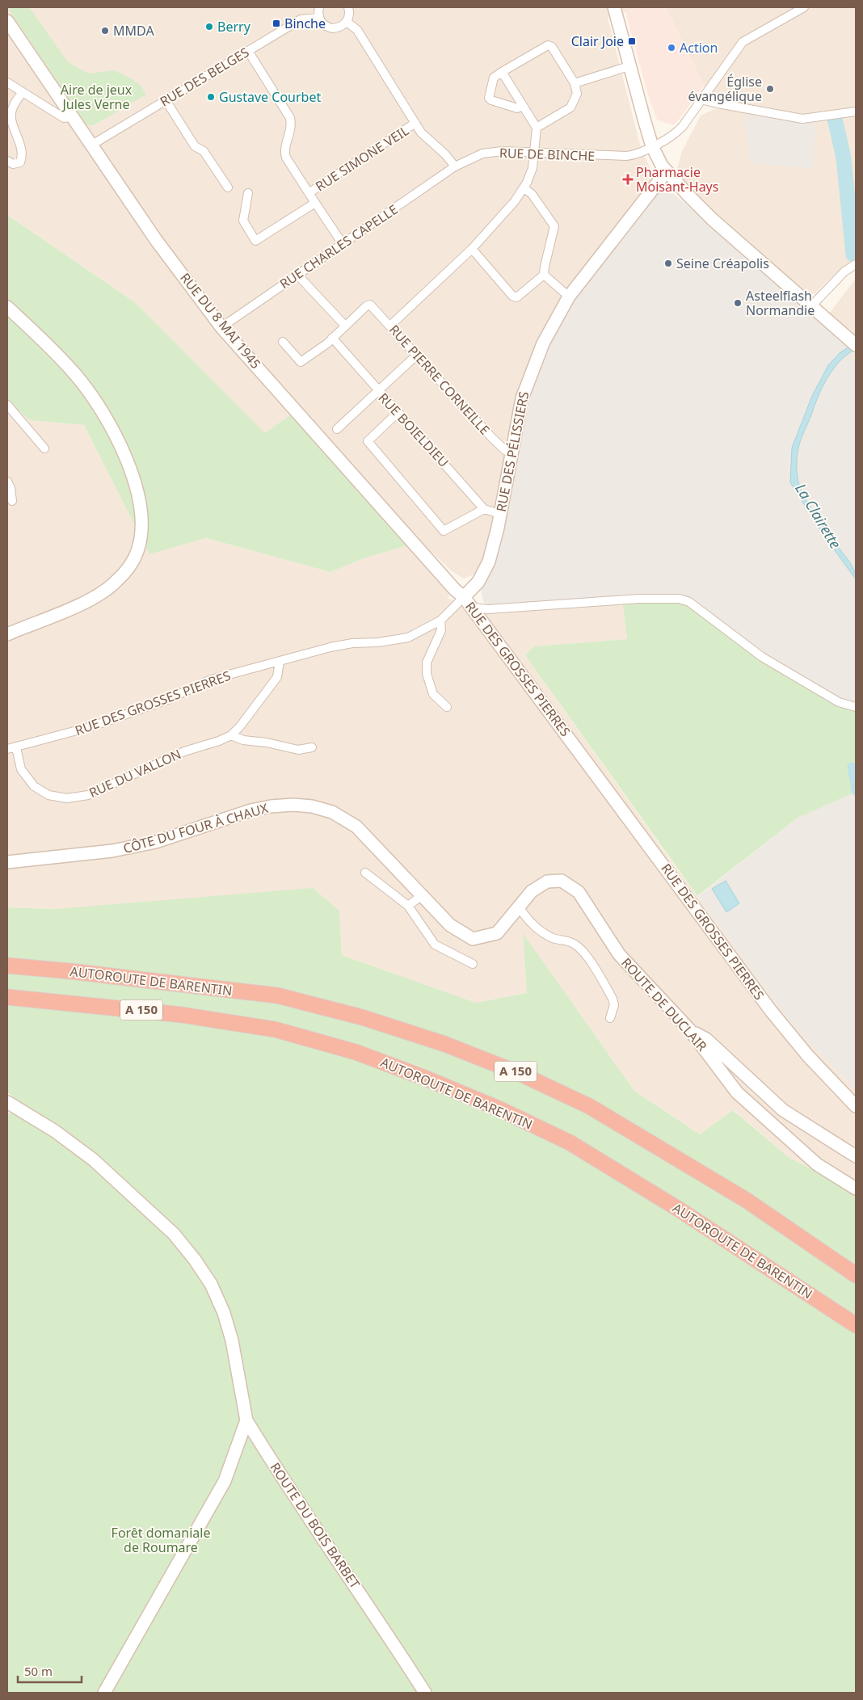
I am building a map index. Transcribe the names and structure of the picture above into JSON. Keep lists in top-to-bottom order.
{
  "streets": {
    "highway": ["AUTOROUTE DE BARENTIN", "A 150"],
    "street": [
      "RUE DES BELGES",
      "RUE DE BINCHE",
      "RUE SIMONE VEIL",
      "RUE CHARLES CAPELLE",
      "RUE DU 8 MAI 1945",
      "RUE PIERRE CORNEILLE",
      "RUE BOIELDIEU",
      "RUE DES PÉLISSIERS",
      "RUE DES GROSSES PIERRES",
      "RUE DU VALLON",
      "CÔTE DU FOUR À CHAUX",
      "ROUTE DE DUCLAIR",
      "ROUTE DU BOIS BARBET"
    ]
  },
  "crossings": [
    ["RUE DES BELGES", "RUE DU 8 MAI 1945"],
    ["RUE DE BINCHE", "RUE CHARLES CAPELLE"],
    ["RUE CHARLES CAPELLE", "RUE DU 8 MAI 1945"],
    ["RUE DU 8 MAI 1945", "RUE DES PÉLISSIERS"],
    ["RUE DU 8 MAI 1945", "RUE DES GROSSES PIERRES"],
    ["RUE PIERRE CORNEILLE", "RUE DES PÉLISSIERS"],
    ["RUE DES PÉLISSIERS", "RUE DES GROSSES PIERRES"],
    ["RUE DES GROSSES PIERRES", "RUE DU VALLON"],
    ["CÔTE DU FOUR À CHAUX", "ROUTE DE DUCLAIR"]
  ],
  "water": ["La Clairette"],
  "parks": ["Aire de jeux Jules Verne", "Forêt domaniale de Roumare"],
  "places": {
    "transit": ["Binche", "Clair Joie"],
    "other": [
      "Berry",
      "MMDA",
      "Action",
      "Église évangélique",
      "Gustave Courbet",
      "Seine Créapolis",
      "Asteelflash Normandie"
    ],
    "health": ["Pharmacie Moisant-Hays"]
  },
  "scale_bar": "50 m"
}
